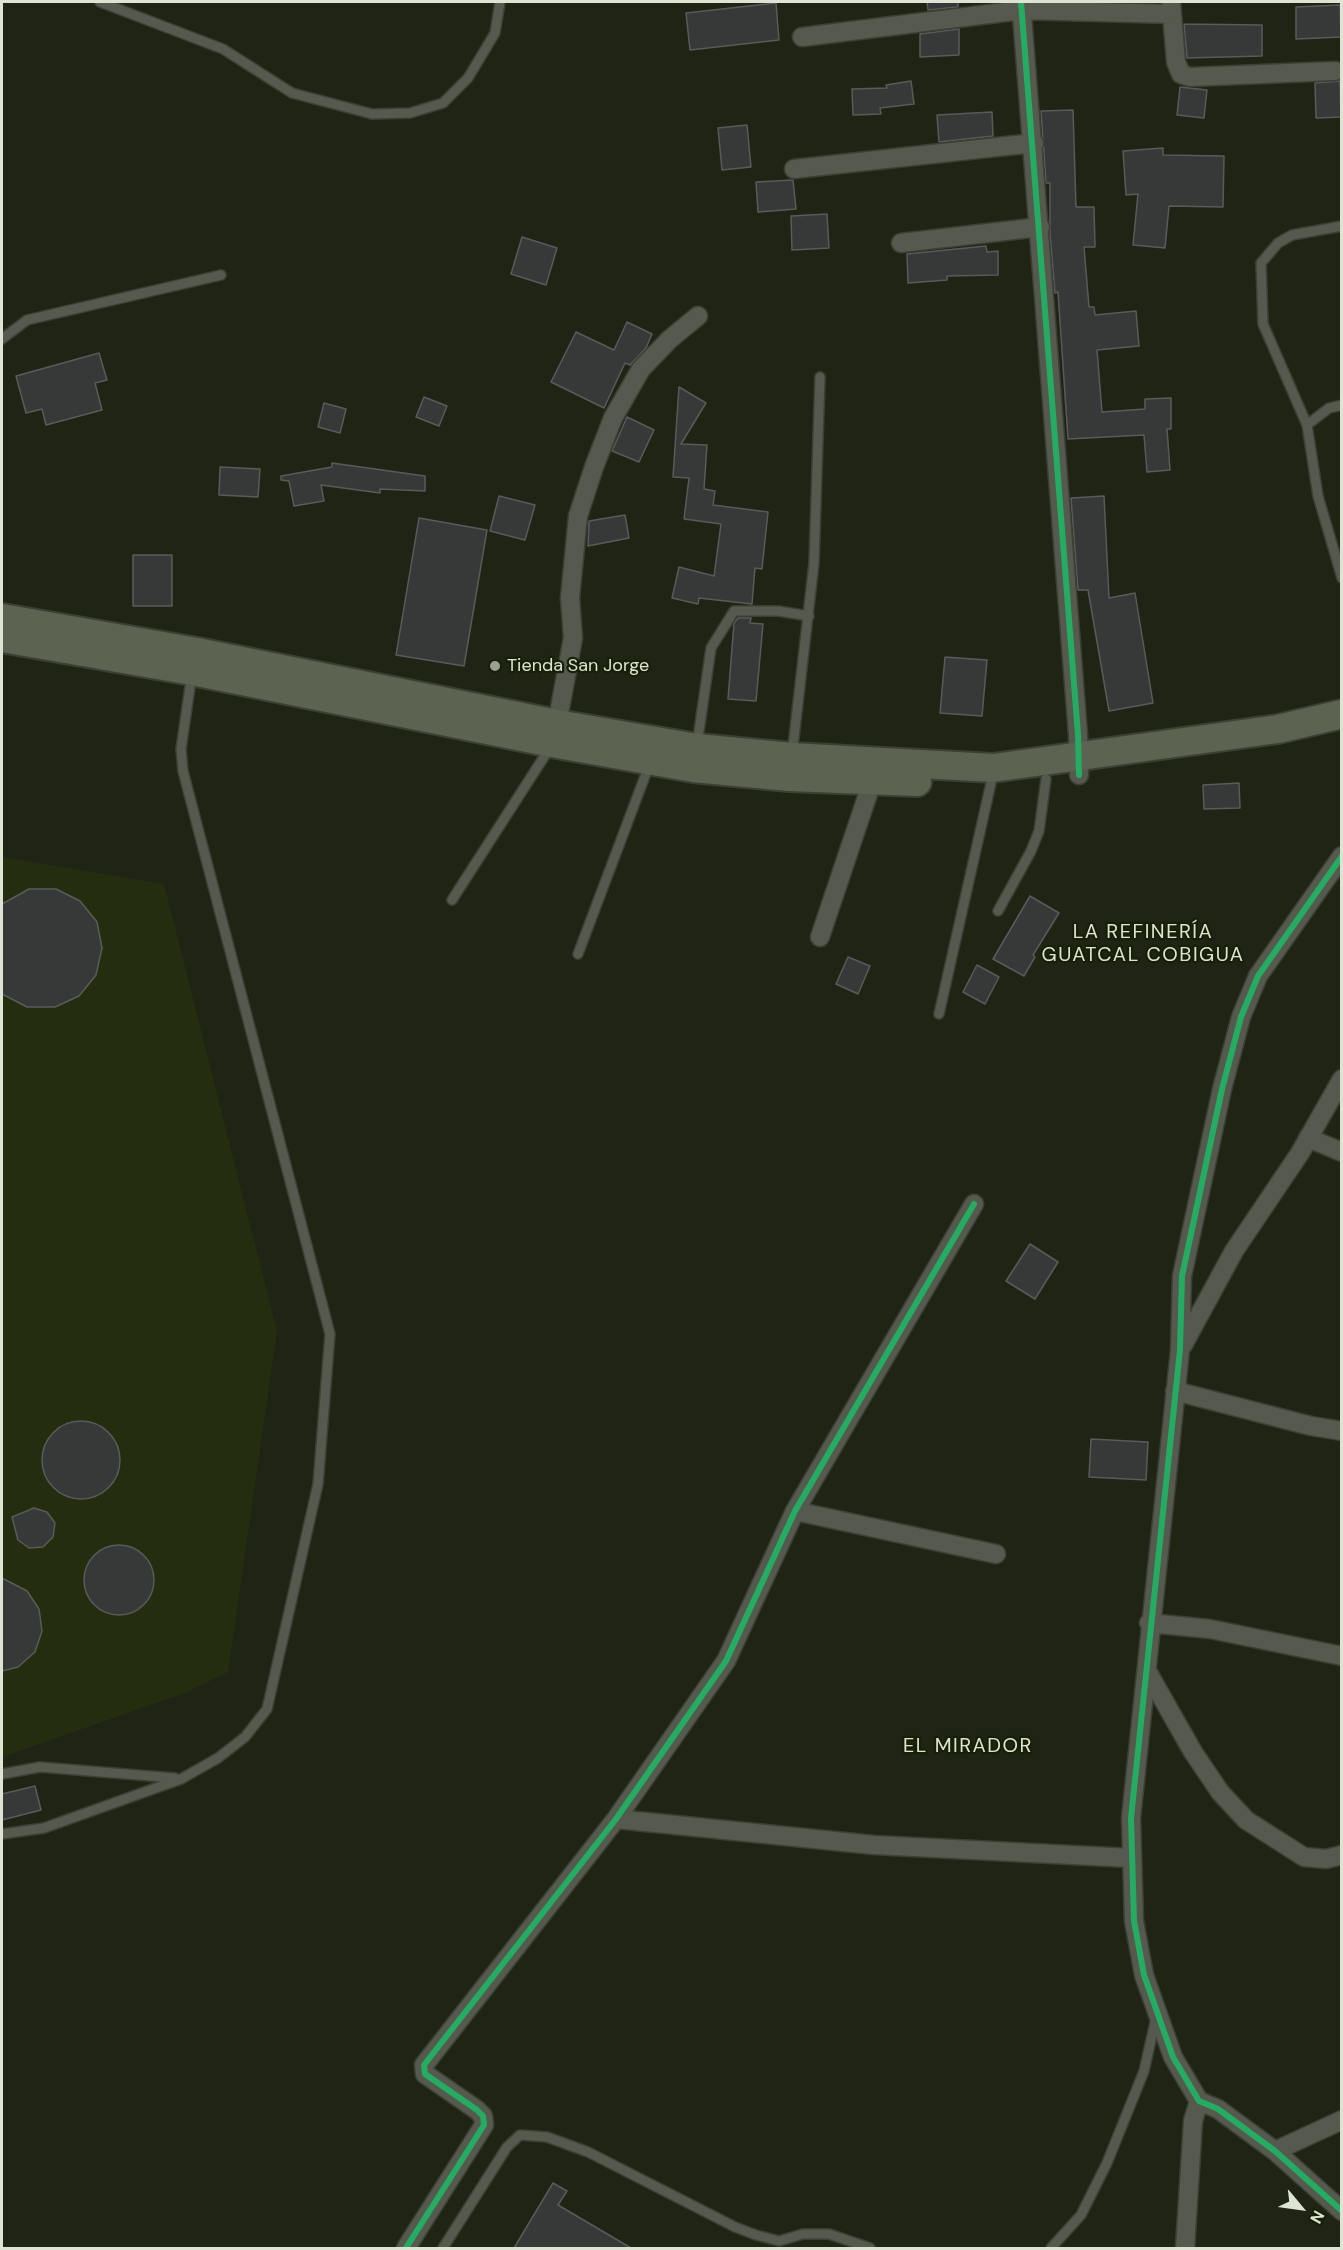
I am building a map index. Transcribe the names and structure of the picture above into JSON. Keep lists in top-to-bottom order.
{
  "districts": ["LA REFINERÍA GUATCAL COBIGUA", "EL MIRADOR"],
  "places": ["Tienda San Jorge"],
  "north": "bottom right"
}
